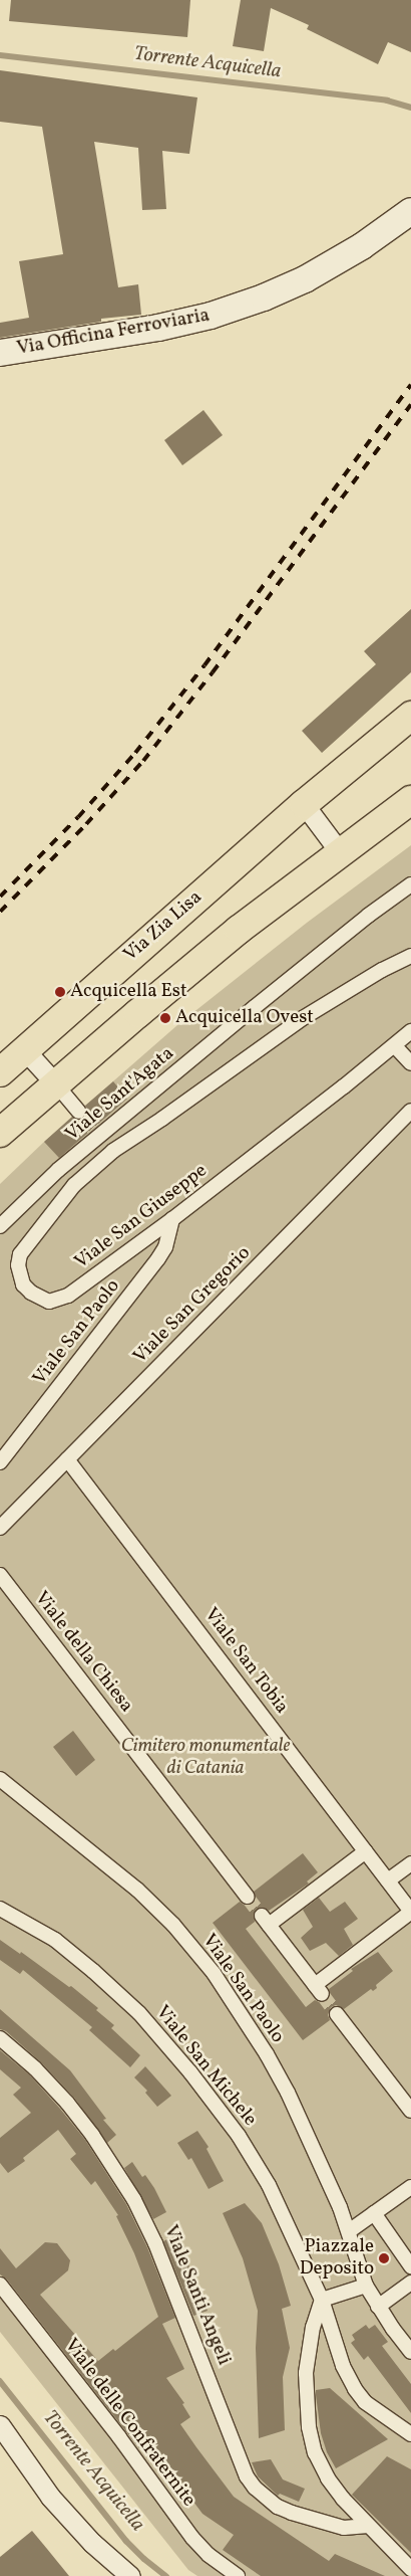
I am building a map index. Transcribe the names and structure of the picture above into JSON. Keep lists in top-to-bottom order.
{
  "streets": {
    "main road": ["Via Officina Ferroviaria", "Via Zia Lisa"],
    "street": [
      "Viale Sant'Agata",
      "Viale San Giuseppe",
      "Viale San Gregorio",
      "Viale San Paolo",
      "Viale della Chiesa",
      "Viale San Tobia",
      "Viale San Michele",
      "Viale Santi Angeli",
      "Viale delle Confraternite"
    ]
  },
  "crossings": [
    ["Viale San Giuseppe", "Viale San Paolo"],
    ["Viale San Gregorio", "Viale San Tobia"]
  ],
  "water": ["Torrente Acquicella"],
  "parks": ["Cimitero monumentale di Catania"],
  "places": ["Acquicella Est", "Acquicella Ovest", "Piazzale Deposito"]
}
